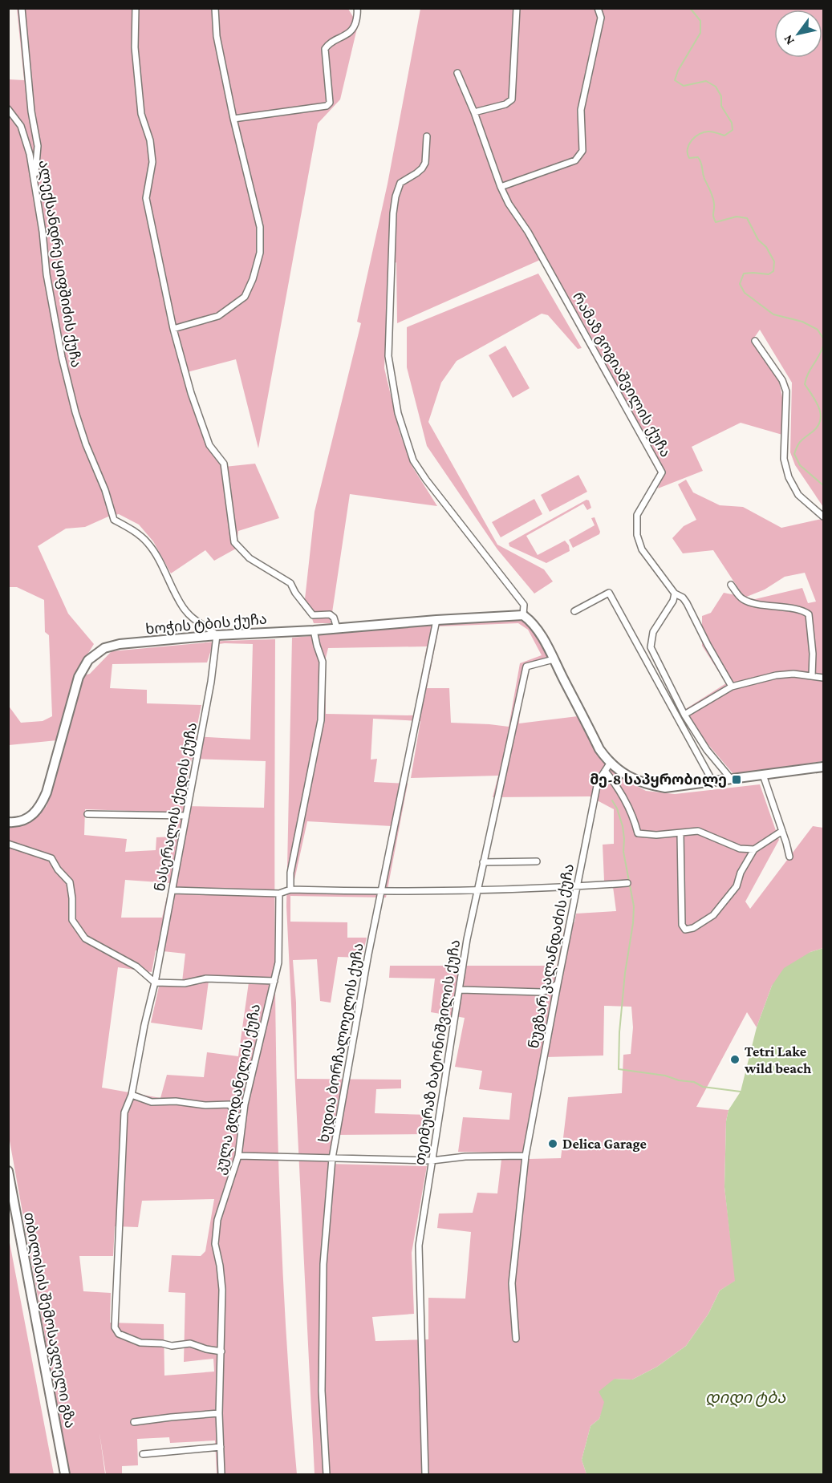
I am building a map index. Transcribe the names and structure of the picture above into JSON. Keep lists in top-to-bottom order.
{
  "streets": {
    "main road": ["ხოჭის ტბის ქუჩა", "თბილისის შემოსავლელი გზა"],
    "street": [
      "ალექსანდრე ყიფშიძის ქუჩა",
      "რამაზ გოგიაშვილის ქუჩა",
      "ნასერალის ქედის ქუჩა",
      "ნუგზარ კალანდაძის ქუჩა",
      "ხუდია ბორჩალოელის ქუჩა",
      "თეიმურაზ ბატონიშვილის ქუჩა",
      "კულა გლდანელის ქუჩა"
    ]
  },
  "crossings": [
    ["ალექსანდრე ყიფშიძის ქუჩა", "ხოჭის ტბის ქუჩა"],
    ["ალექსანდრე ყიფშიძის ქუჩა", "ნასერალის ქედის ქუჩა"],
    ["ხოჭის ტბის ქუჩა", "ნასერალის ქედის ქუჩა"],
    ["ხოჭის ტბის ქუჩა", "ხუდია ბორჩალოელის ქუჩა"],
    ["ნასერალის ქედის ქუჩა", "კულა გლდანელის ქუჩა"]
  ],
  "water": ["დიდი ტბა"],
  "places": {
    "transit": ["მე-8 საპყრობილე"],
    "other": ["Tetri Lake wild beach", "Delica Garage"]
  },
  "north": "bottom left"
}
